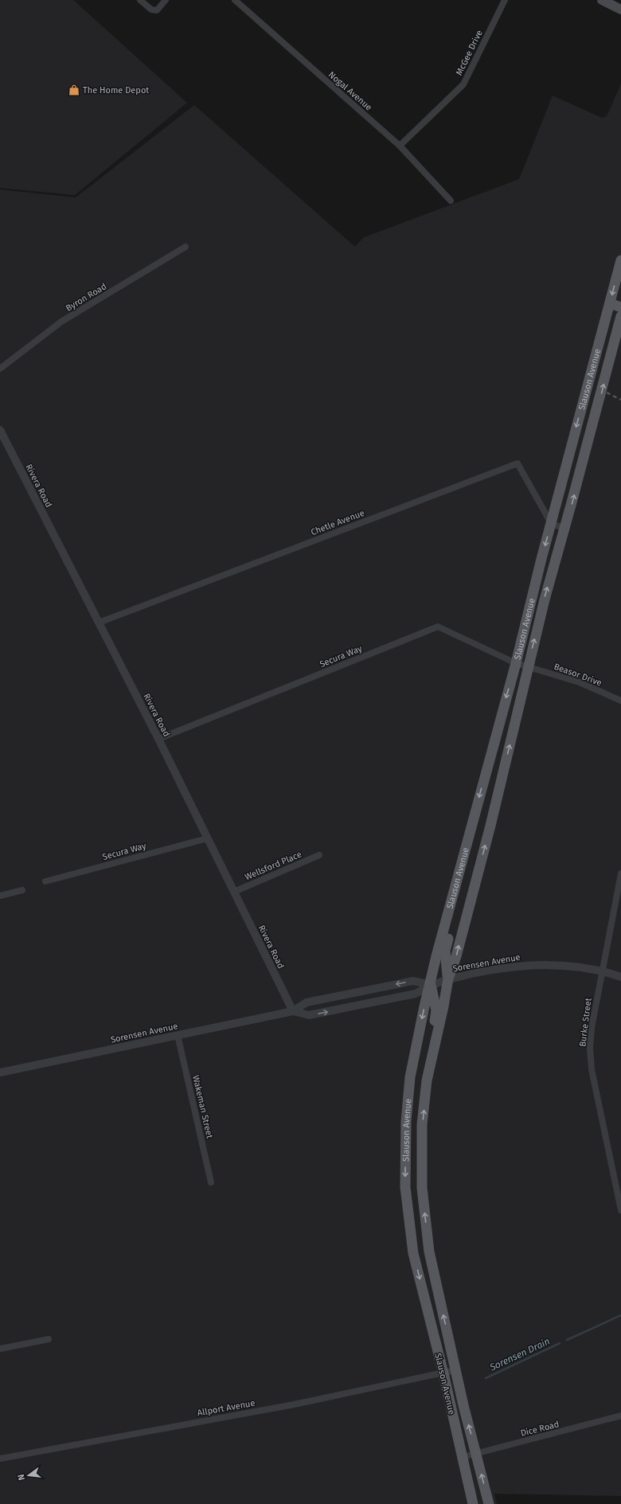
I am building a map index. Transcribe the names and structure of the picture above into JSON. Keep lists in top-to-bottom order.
{
  "streets": {
    "main road": ["Slauson Avenue"],
    "street": [
      "McGee Drive",
      "Nogal Avenue",
      "Byron Road",
      "Rivera Road",
      "Chetle Avenue",
      "Secura Way",
      "Beasor Drive",
      "Wellsford Place",
      "Sorensen Avenue",
      "Burke Street",
      "Wakeman Street",
      "Allport Avenue",
      "Dice Road"
    ]
  },
  "crossings": [
    ["McGee Drive", "Nogal Avenue"],
    ["Slauson Avenue", "Chetle Avenue"],
    ["Slauson Avenue", "Secura Way"],
    ["Slauson Avenue", "Beasor Drive"],
    ["Slauson Avenue", "Sorensen Avenue"],
    ["Slauson Avenue", "Allport Avenue"],
    ["Slauson Avenue", "Dice Road"],
    ["Rivera Road", "Chetle Avenue"],
    ["Rivera Road", "Secura Way"],
    ["Rivera Road", "Wellsford Place"],
    ["Rivera Road", "Sorensen Avenue"],
    ["Secura Way", "Beasor Drive"],
    ["Sorensen Avenue", "Burke Street"],
    ["Sorensen Avenue", "Wakeman Street"]
  ],
  "water": ["Sorensen Drain"],
  "places": {
    "shop": ["The Home Depot"]
  },
  "north": "left"
}
